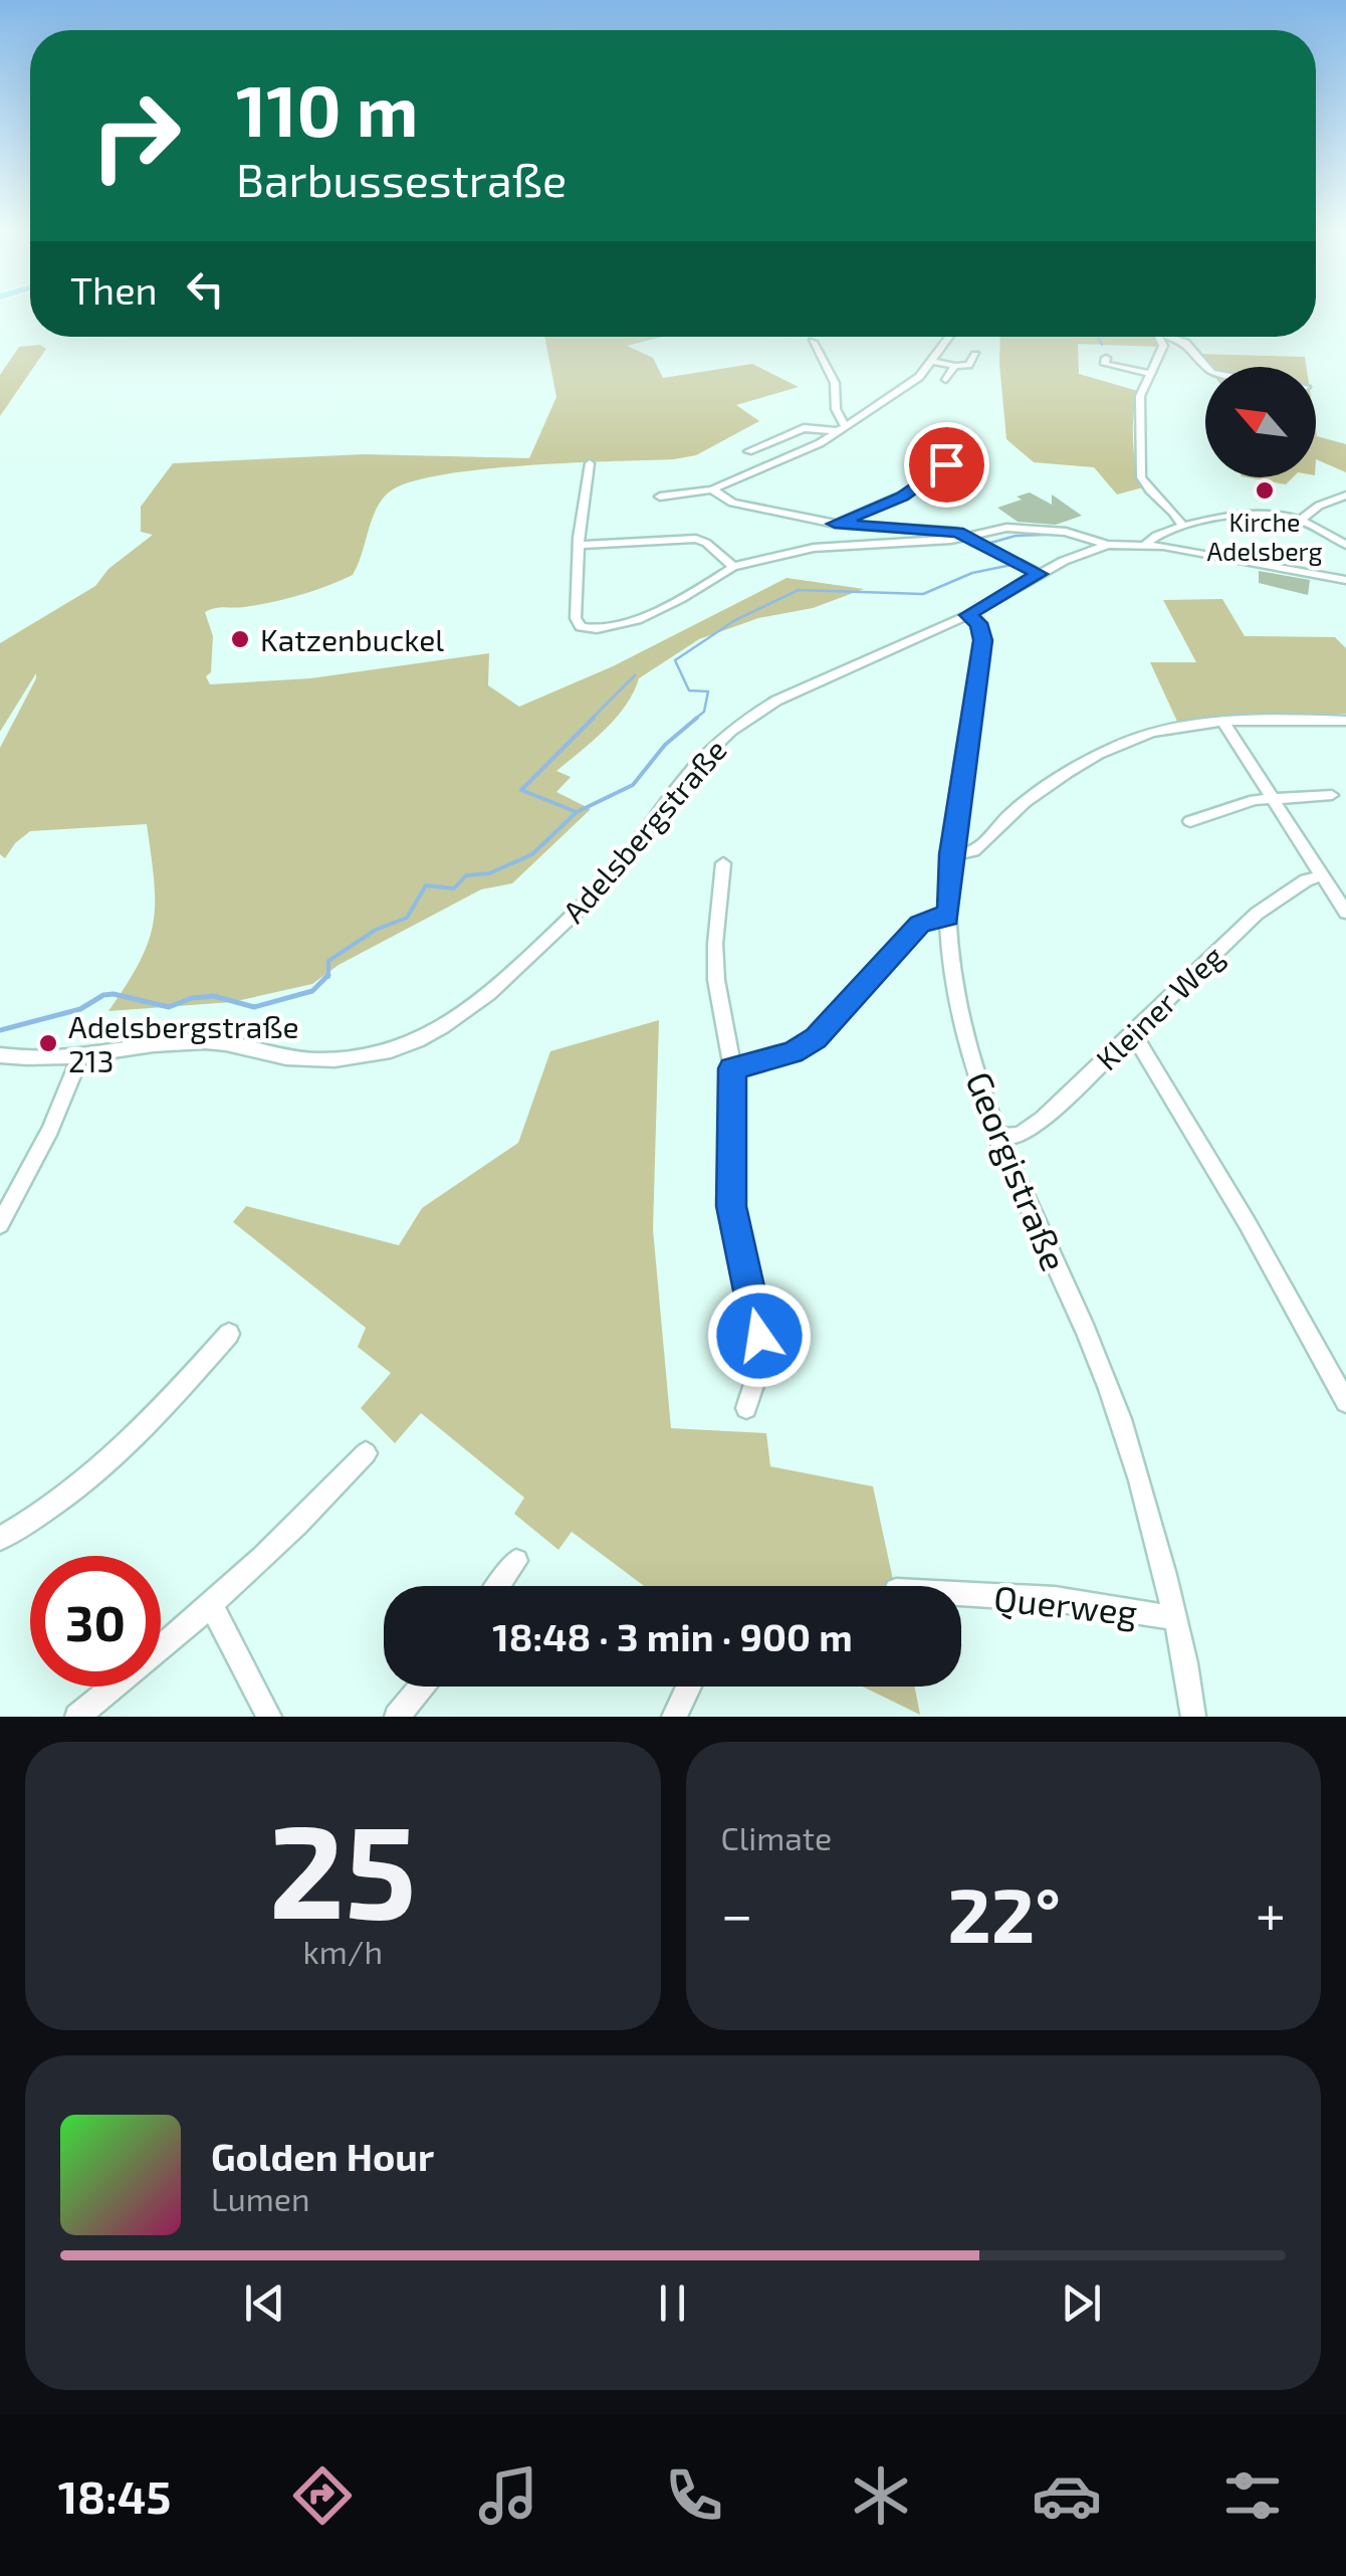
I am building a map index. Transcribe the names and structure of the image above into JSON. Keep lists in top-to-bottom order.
{
  "streets": {
    "street": [
      "Adelsbergstraße",
      "Kleiner Weg",
      "Georgistraße",
      "Querweg"
    ]
  },
  "crossings": [
    ["Adelsbergstraße", "Georgistraße"],
    ["Kleiner Weg", "Georgistraße"],
    ["Georgistraße", "Querweg"]
  ],
  "places": ["Kirche Adelsberg", "Katzenbuckel", "Adelsbergstraße 213"],
  "north": "top left",
  "page": {
    "turn": ["110 m", "Barbussestraße"],
    "then": "Then",
    "limit": "30",
    "trip": "18:48 · 3 min · 900 m",
    "tile": [
      ["25", "km/h"],
      "Climate"
    ],
    "heat": ["−", "22°", "+"],
    "song": ["Golden Hour", "Lumen"],
    "tabs": "18:45"
  }
}
